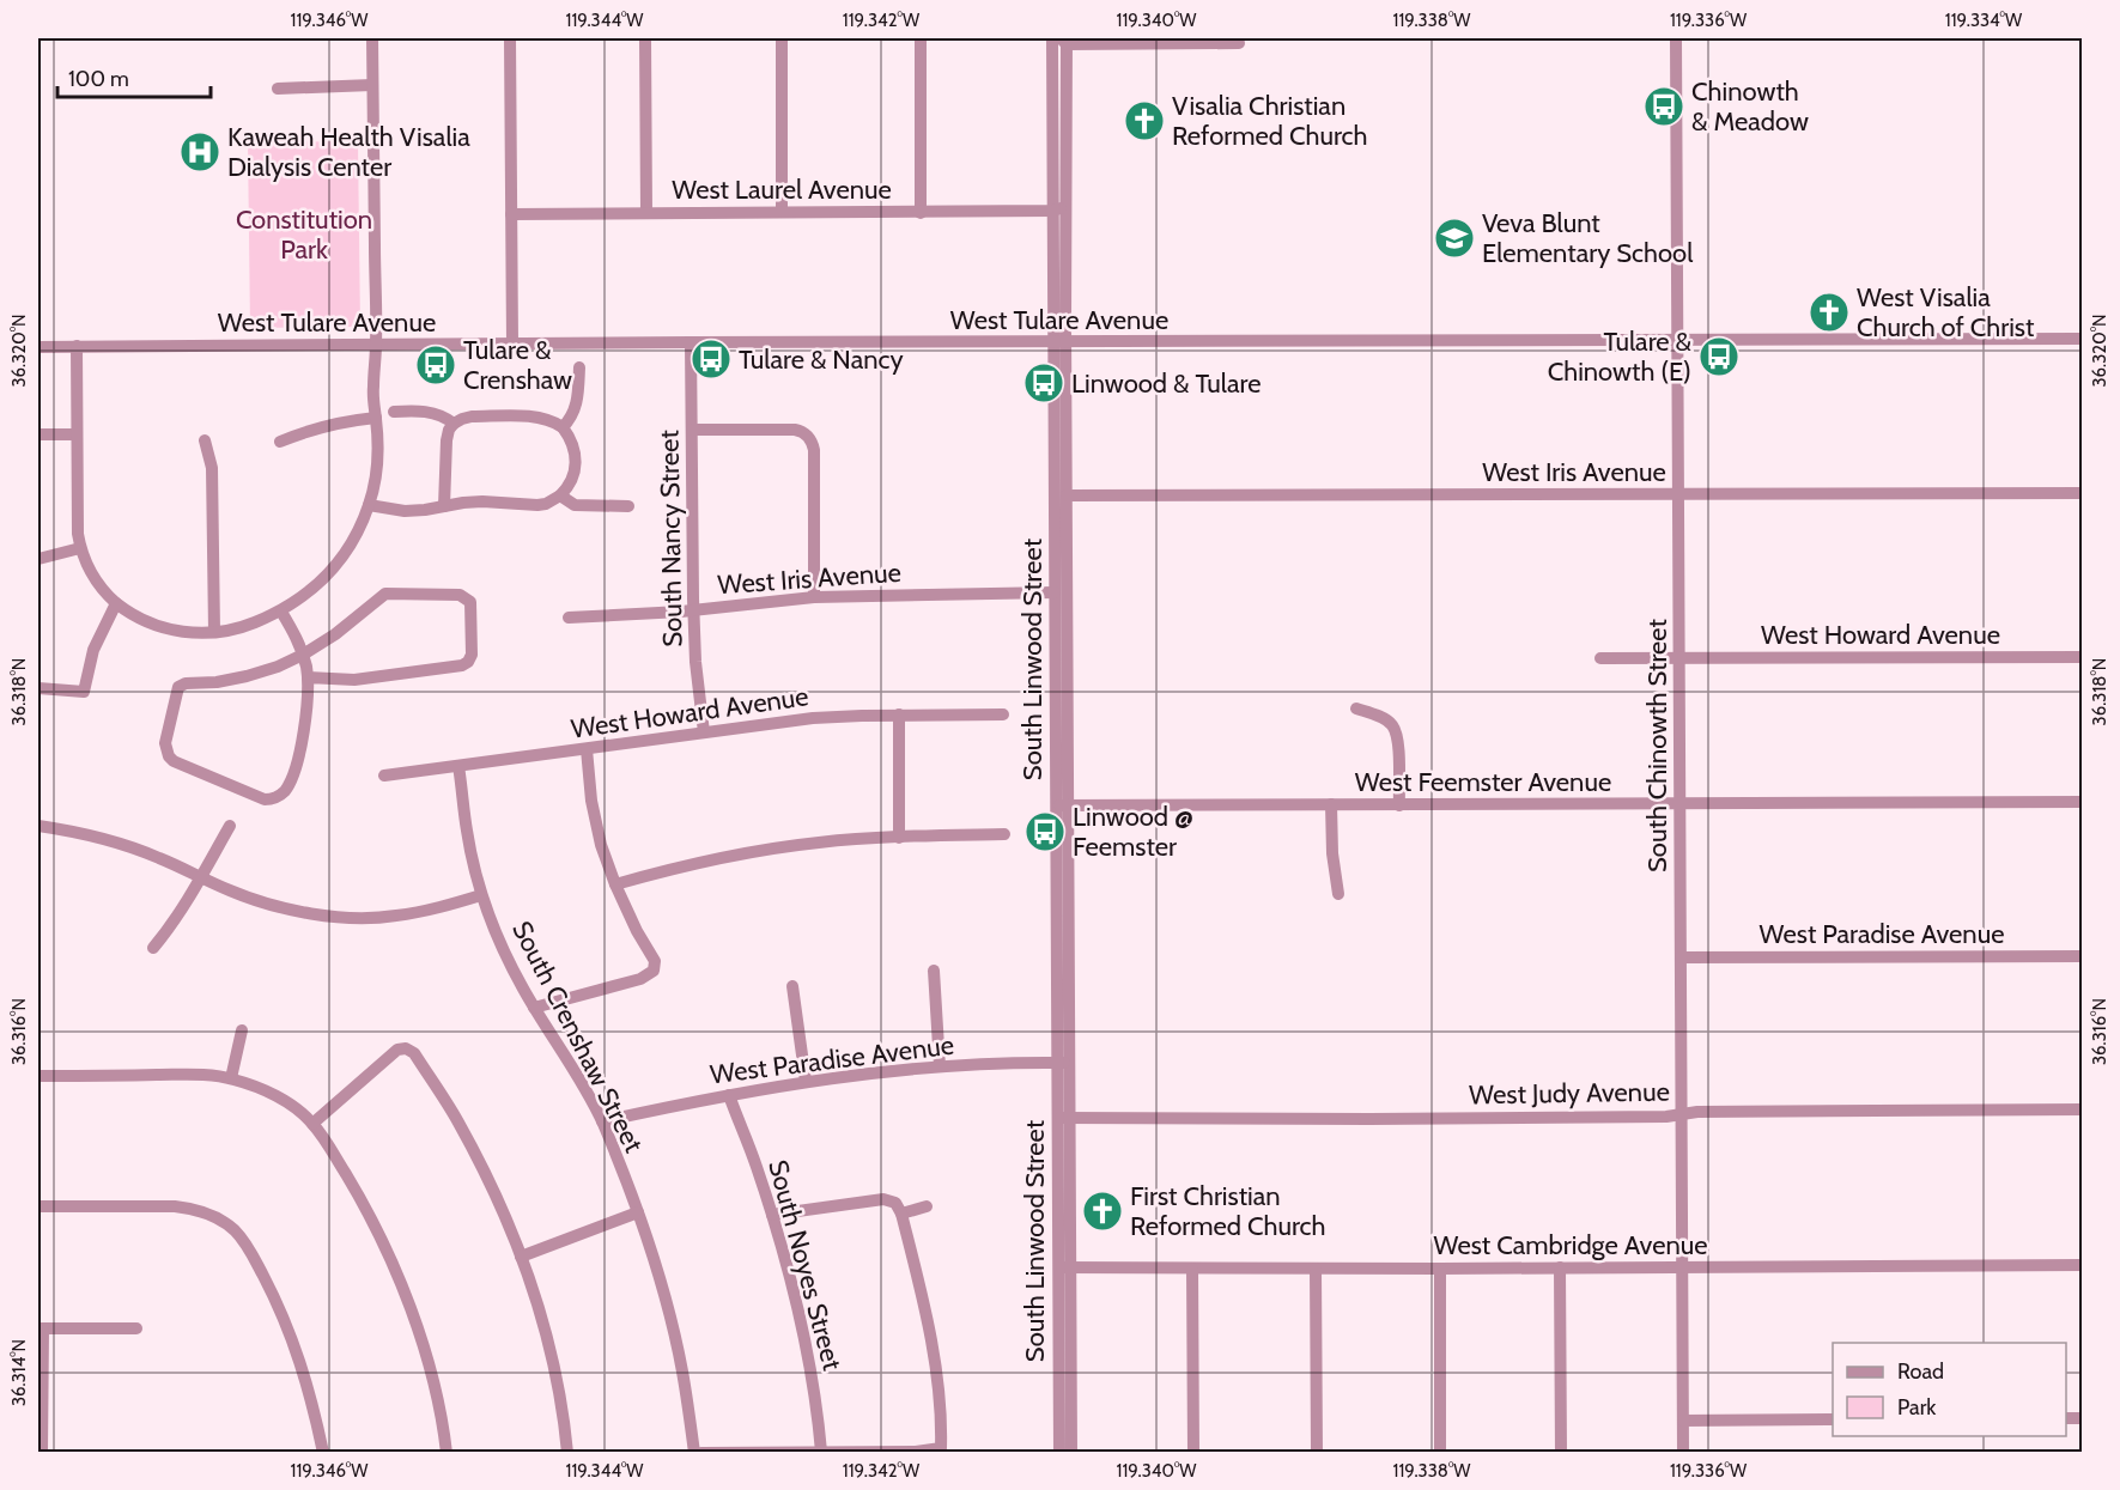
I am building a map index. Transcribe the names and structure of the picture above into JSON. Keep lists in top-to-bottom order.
{
  "streets": {
    "street": [
      "West Laurel Avenue",
      "West Tulare Avenue",
      "West Iris Avenue",
      "South Nancy Street",
      "West Howard Avenue",
      "South Linwood Street",
      "South Chinowth Street",
      "West Feemster Avenue",
      "West Paradise Avenue",
      "South Crenshaw Street",
      "West Judy Avenue",
      "West Cambridge Avenue",
      "South Noyes Street"
    ]
  },
  "crossings": [
    ["West Laurel Avenue", "South Linwood Street"],
    ["West Tulare Avenue", "South Nancy Street"],
    ["West Tulare Avenue", "South Linwood Street"],
    ["West Tulare Avenue", "South Chinowth Street"],
    ["West Iris Avenue", "South Nancy Street"],
    ["West Iris Avenue", "South Linwood Street"],
    ["West Iris Avenue", "South Chinowth Street"],
    ["South Nancy Street", "West Howard Avenue"],
    ["West Howard Avenue", "South Chinowth Street"],
    ["West Howard Avenue", "South Crenshaw Street"],
    ["South Linwood Street", "West Feemster Avenue"],
    ["South Linwood Street", "West Paradise Avenue"],
    ["South Linwood Street", "West Judy Avenue"],
    ["South Linwood Street", "West Cambridge Avenue"],
    ["South Chinowth Street", "West Feemster Avenue"],
    ["South Chinowth Street", "West Paradise Avenue"],
    ["South Chinowth Street", "West Judy Avenue"],
    ["South Chinowth Street", "West Cambridge Avenue"],
    ["West Paradise Avenue", "South Crenshaw Street"],
    ["West Paradise Avenue", "South Noyes Street"]
  ],
  "parks": ["Constitution Park"],
  "places": {
    "bus stop": [
      "Chinowth & Meadow",
      "Tulare & Chinowth (E)",
      "Tulare & Nancy",
      "Tulare & Crenshaw",
      "Linwood & Tulare",
      "Linwood @ Feemster"
    ],
    "church": ["Visalia Christian Reformed Church", "West Visalia Church of Christ", "First Christian Reformed Church"],
    "hospital": ["Kaweah Health Visalia Dialysis Center"],
    "school or university": ["Veva Blunt Elementary School"]
  },
  "legend": ["Road", "Park"],
  "scale_bar": "100 m",
  "coordinates": [
    "119.346°W",
    "119.344°W",
    "119.342°W",
    "119.340°W",
    "119.338°W",
    "119.336°W",
    "119.334°W",
    "36.320°N",
    "36.318°N",
    "36.316°N",
    "36.314°N"
  ]
}
